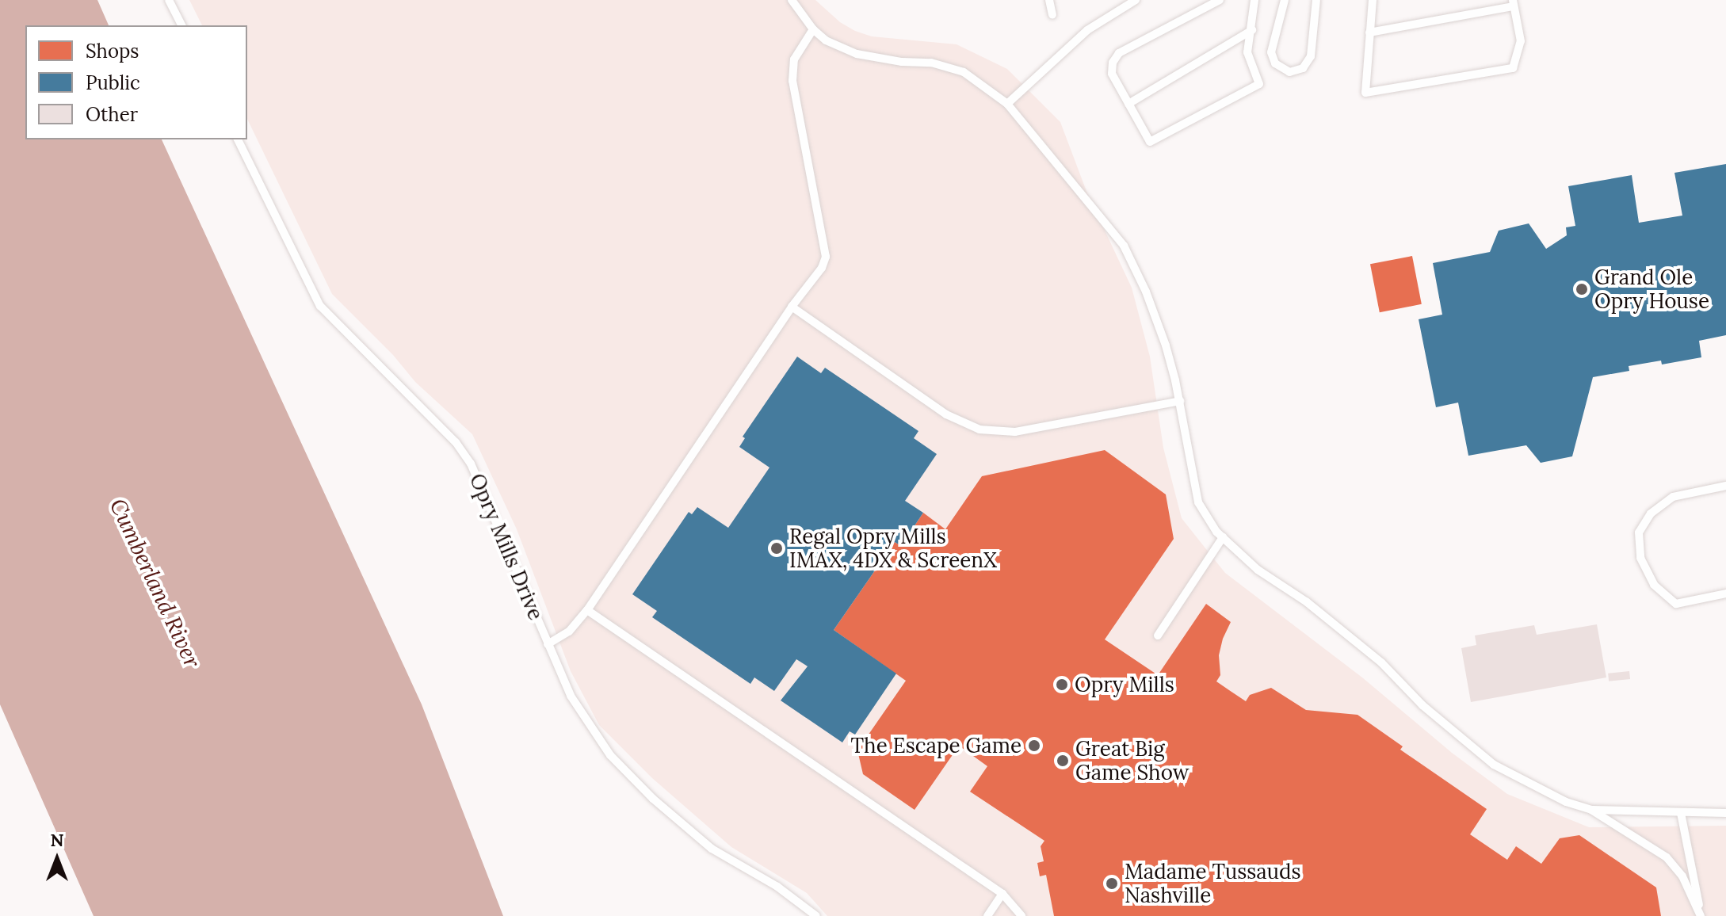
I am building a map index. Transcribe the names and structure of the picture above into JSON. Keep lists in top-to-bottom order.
{
  "streets": {
    "lane": ["Opry Mills Drive"]
  },
  "water": ["Cumberland River"],
  "places": [
    "Grand Ole Opry House",
    "Regal Opry Mills IMAX, 4DX & ScreenX",
    "Opry Mills",
    "The Escape Game",
    "Great Big Game Show",
    "Madame Tussauds Nashville"
  ],
  "legend": ["Shops", "Public", "Other"],
  "north": "top"
}
